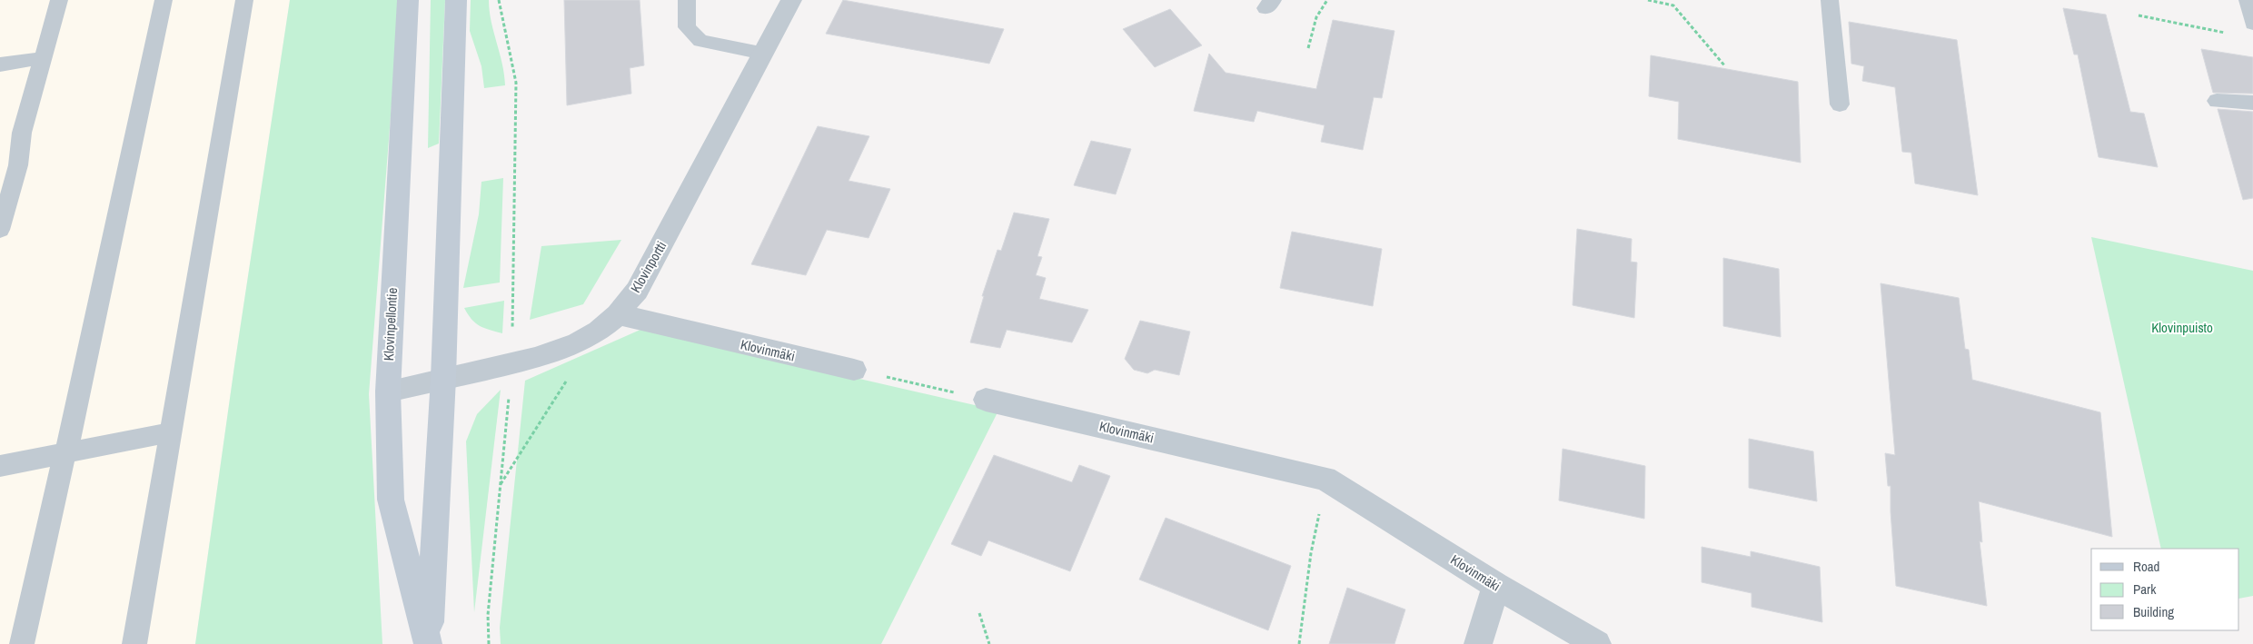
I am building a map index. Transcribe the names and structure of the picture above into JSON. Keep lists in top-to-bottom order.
{
  "streets": {
    "main road": ["Klovinpellontie"],
    "street": ["Klovinportti", "Klovinmäki"]
  },
  "crossings": [
    ["Klovinportti", "Klovinpellontie"],
    ["Klovinportti", "Klovinmäki"]
  ],
  "parks": ["Klovinpuisto"],
  "legend": ["Road", "Park", "Building"]
}
